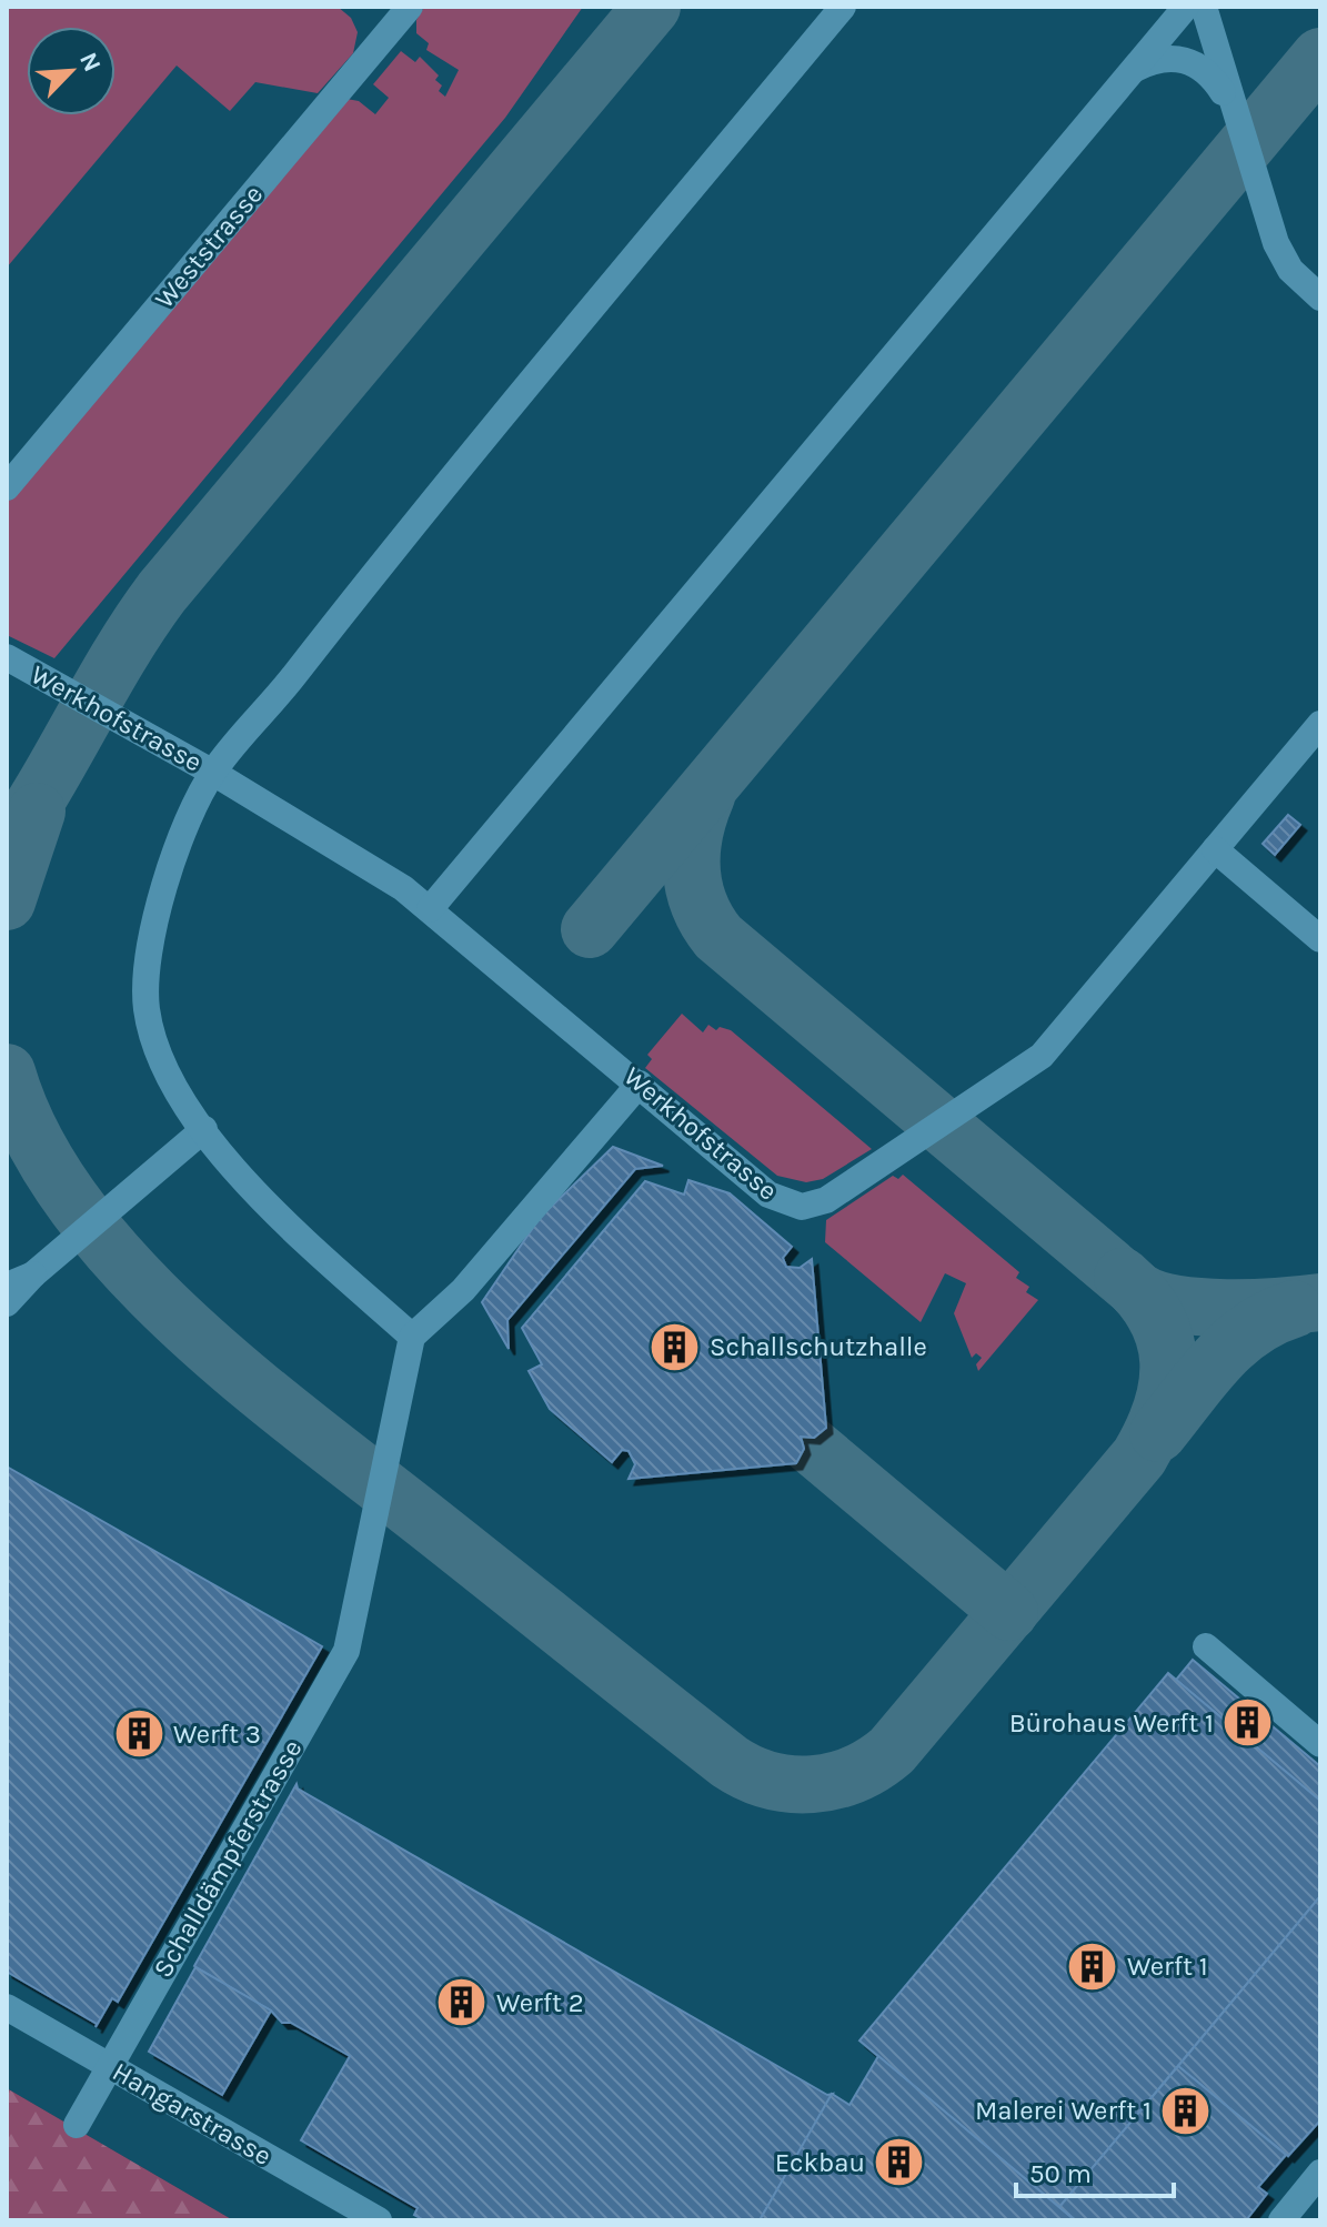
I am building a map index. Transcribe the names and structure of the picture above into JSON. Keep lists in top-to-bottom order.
{
  "streets": {
    "lane": [
      "Weststrasse",
      "Werkhofstrasse",
      "Schalldämpferstrasse",
      "Hangarstrasse"
    ]
  },
  "crossings": [
    ["Schalldämpferstrasse", "Hangarstrasse"]
  ],
  "places": {
    "building": [
      "Schallschutzhalle",
      "Bürohaus Werft 1",
      "Werft 3",
      "Werft 1",
      "Werft 2",
      "Malerei Werft 1",
      "Eckbau"
    ]
  },
  "scale_bar": "50 m",
  "north": "top right"
}
